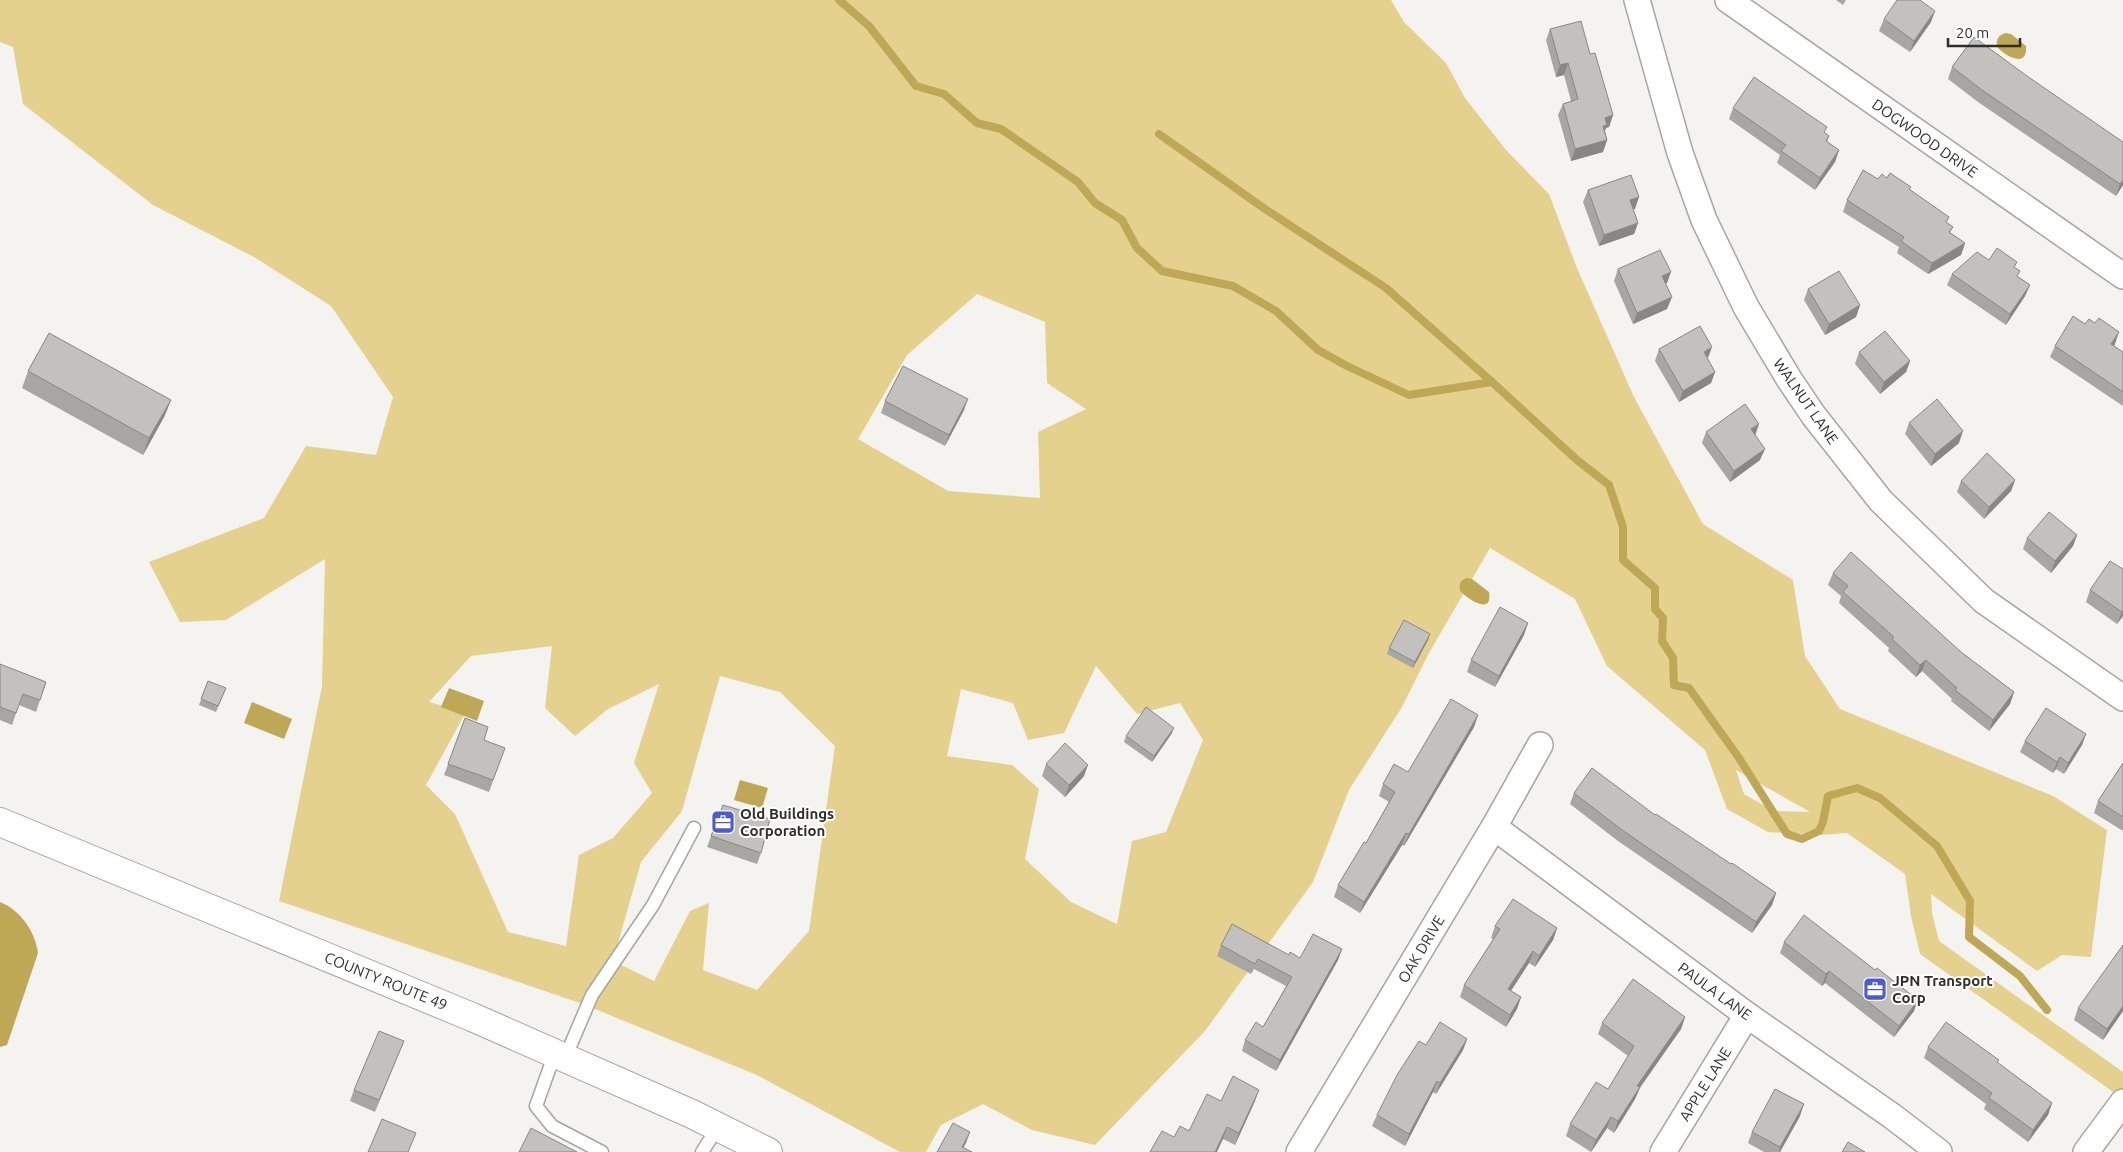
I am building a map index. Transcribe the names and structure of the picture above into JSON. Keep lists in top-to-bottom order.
{
  "streets": {
    "street": [
      "DOGWOOD DRIVE",
      "WALNUT LANE",
      "OAK DRIVE",
      "COUNTY ROUTE 49",
      "PAULA LANE",
      "APPLE LANE"
    ]
  },
  "crossings": [
    ["OAK DRIVE", "PAULA LANE"],
    ["PAULA LANE", "APPLE LANE"]
  ],
  "places": {
    "office": ["Old Buildings Corporation", "JPN Transport Corp"]
  },
  "scale_bar": "20 m"
}
